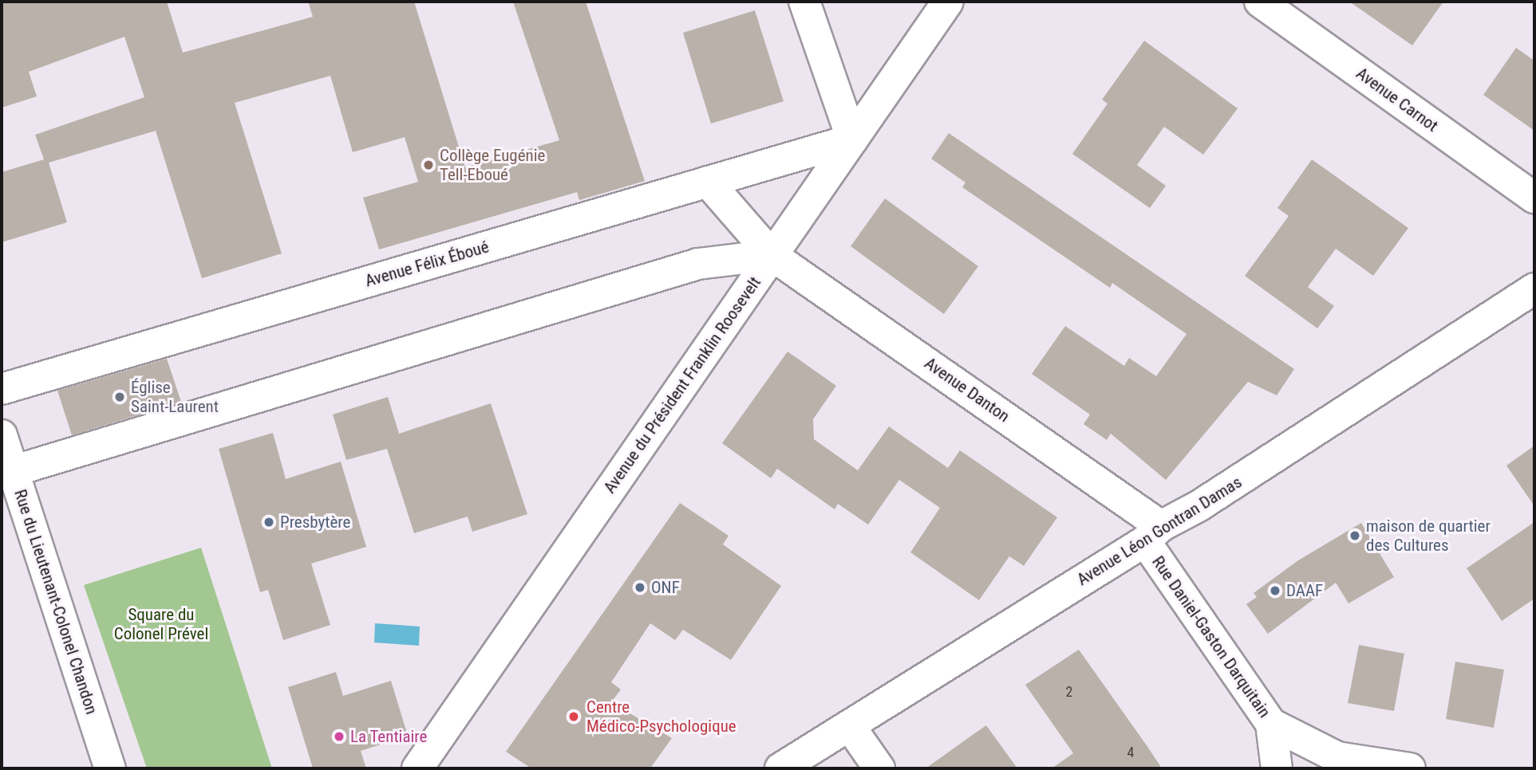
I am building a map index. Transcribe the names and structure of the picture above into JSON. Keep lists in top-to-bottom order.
{
  "streets": {
    "street": [
      "Avenue Carnot",
      "Avenue Félix Éboué",
      "Avenue du Président Franklin Roosevelt",
      "Avenue Danton",
      "Avenue Léon Gontran Damas",
      "Rue du Lieutenant-Colonel Chandon",
      "Rue Daniel-Gaston Darquitain"
    ]
  },
  "crossings": [
    ["Avenue Félix Éboué", "Avenue du Président Franklin Roosevelt"],
    ["Avenue Félix Éboué", "Avenue Danton"],
    ["Avenue du Président Franklin Roosevelt", "Avenue Danton"],
    ["Avenue Danton", "Avenue Léon Gontran Damas"],
    ["Avenue Danton", "Rue Daniel-Gaston Darquitain"],
    ["Avenue Léon Gontran Damas", "Rue Daniel-Gaston Darquitain"]
  ],
  "parks": ["Square du Colonel Prével"],
  "places": [
    "Collège Eugénie Tell-Eboué",
    "Église Saint-Laurent",
    "Presbytère",
    "maison de quartier des Cultures",
    "ONF",
    "DAAF",
    "Centre Médico-Psychologique",
    "La Tentiaire"
  ],
  "house_numbers": ["2", "4"]
}
